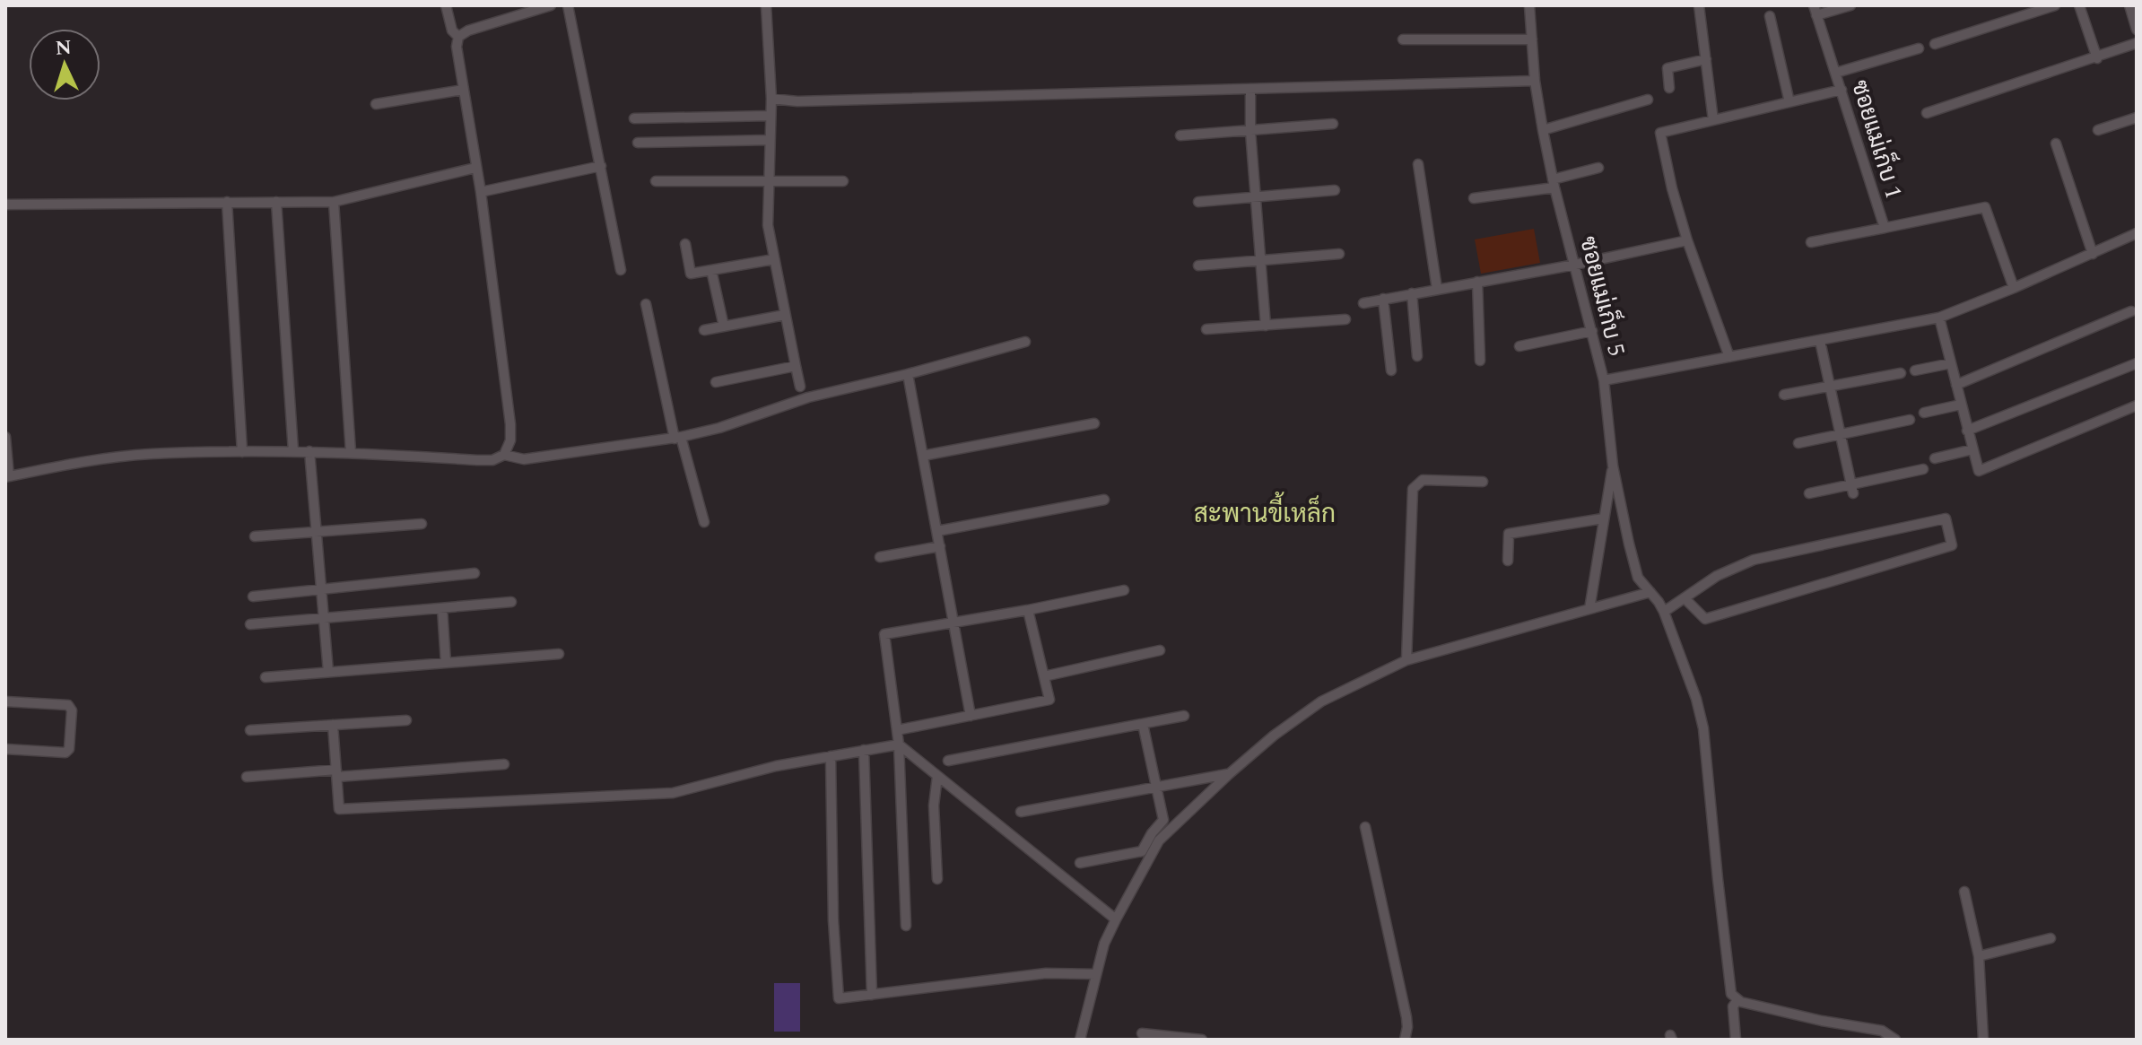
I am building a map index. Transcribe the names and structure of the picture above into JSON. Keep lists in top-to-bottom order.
{
  "streets": {
    "street": ["ซอยแม่เก็บ 1", "ซอยแม่เก็บ 5"]
  },
  "districts": ["สะพานขี้เหล็ก"],
  "north": "top"
}
